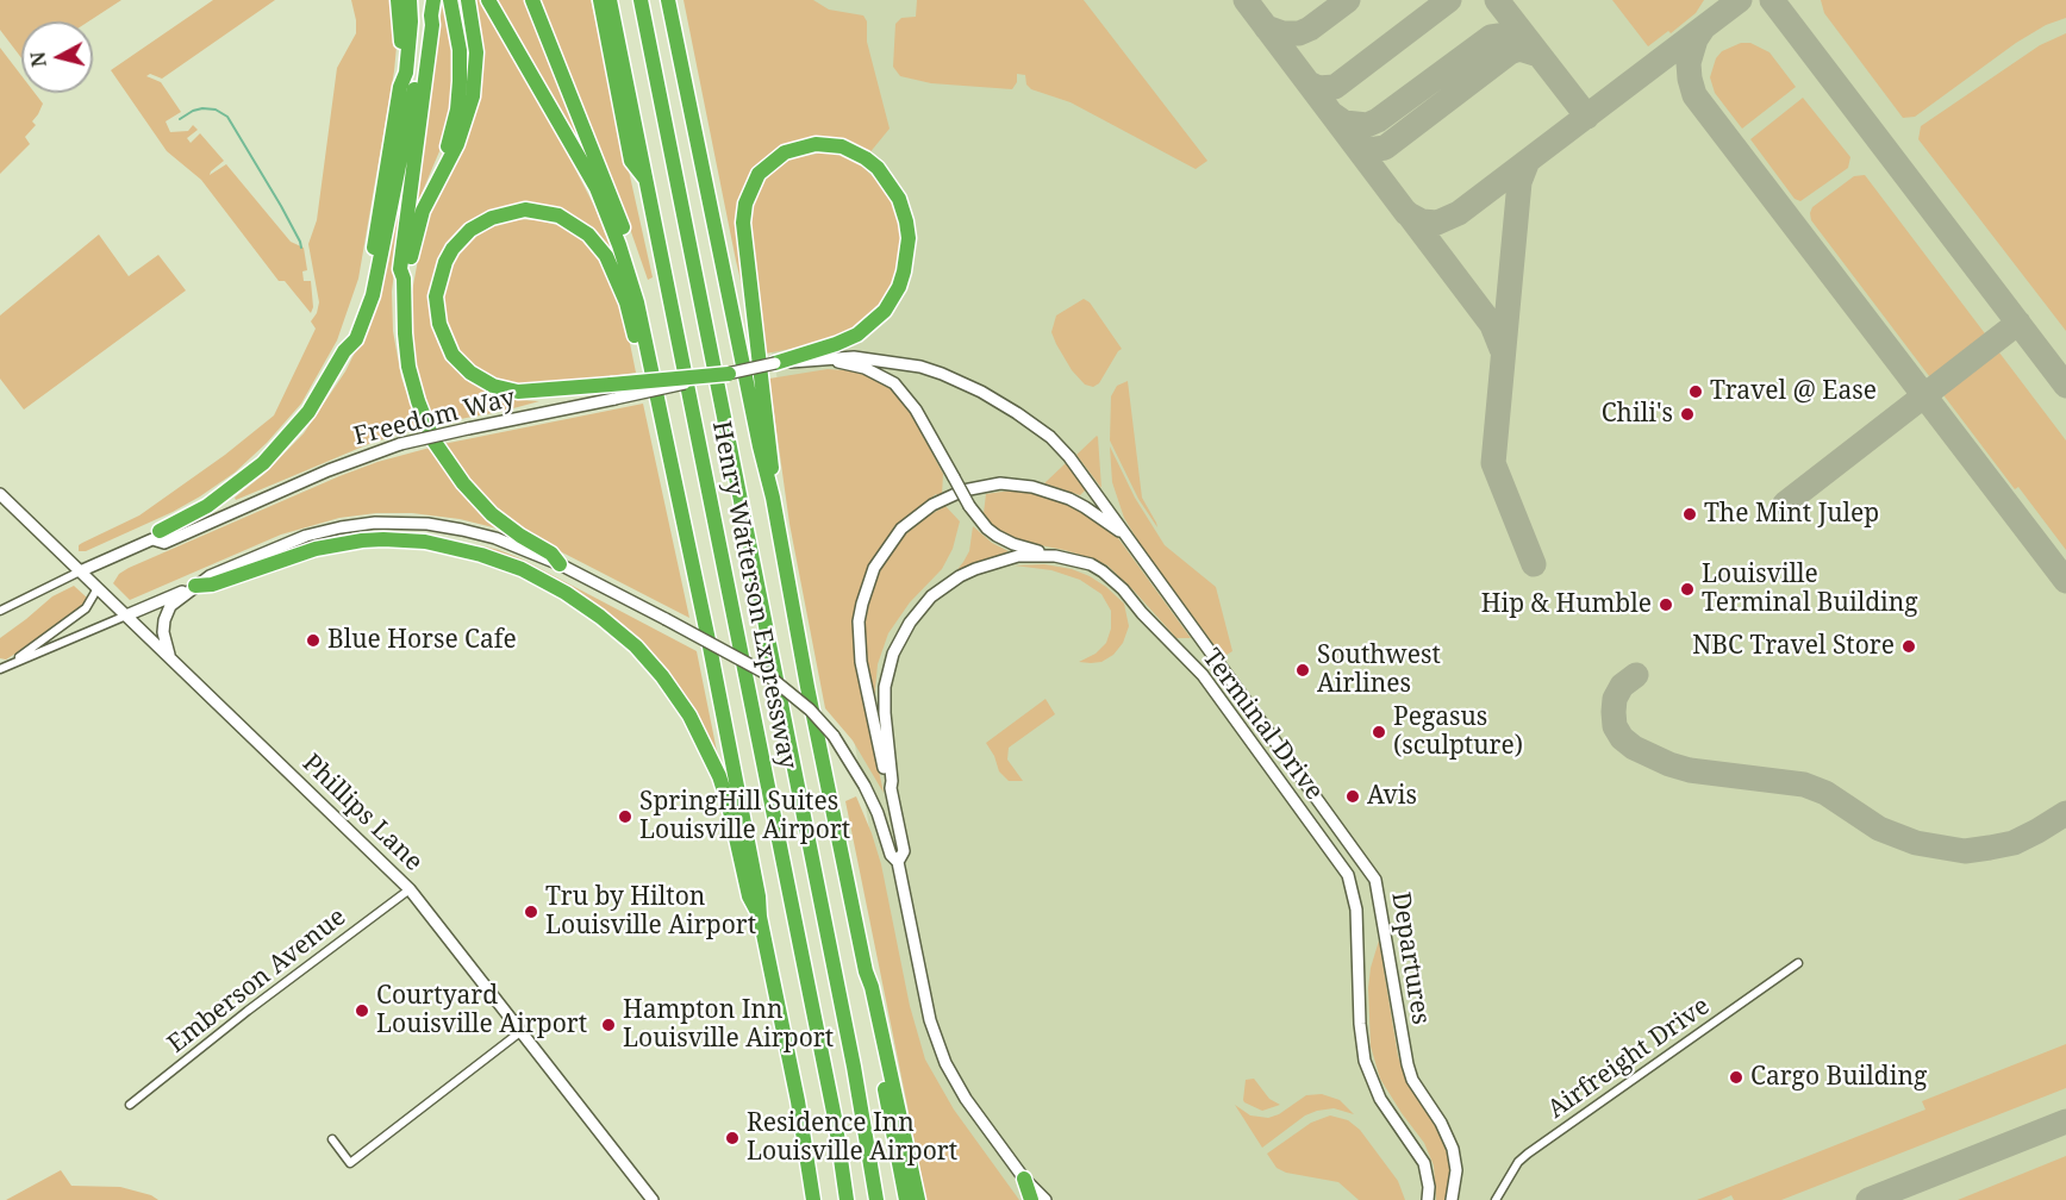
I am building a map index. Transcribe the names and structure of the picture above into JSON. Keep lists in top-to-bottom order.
{
  "streets": {
    "highway": ["Henry Watterson Expressway"],
    "main road": [
      "Freedom Way",
      "Terminal Drive",
      "Phillips Lane",
      "Departures"
    ],
    "street": ["Emberson Avenue", "Airfreight Drive"]
  },
  "crossings": [
    ["Freedom Way", "Phillips Lane"],
    ["Freedom Way", "Departures"],
    ["Phillips Lane", "Emberson Avenue"]
  ],
  "places": [
    "Travel @ Ease",
    "Chili's",
    "The Mint Julep",
    "Louisville Terminal Building",
    "Hip & Humble",
    "Blue Horse Cafe",
    "NBC Travel Store",
    "Southwest Airlines",
    "Pegasus (sculpture)",
    "Avis",
    "SpringHill Suites Louisville Airport",
    "Tru by Hilton Louisville Airport",
    "Courtyard Louisville Airport",
    "Hampton Inn Louisville Airport",
    "Cargo Building",
    "Residence Inn Louisville Airport"
  ],
  "north": "left"
}
